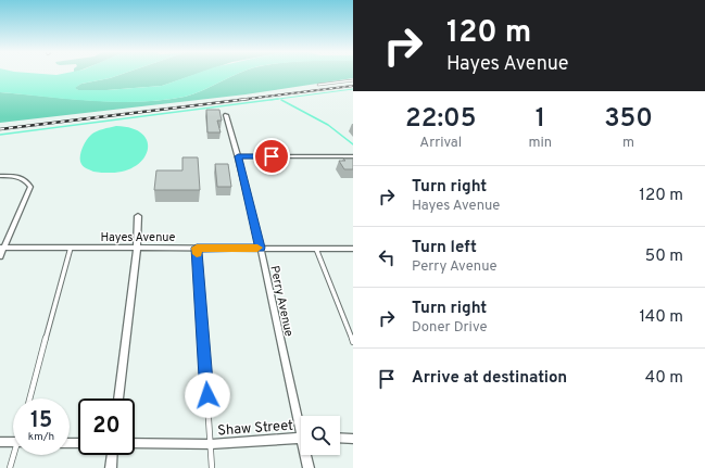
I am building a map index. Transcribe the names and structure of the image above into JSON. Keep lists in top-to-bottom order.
{
  "streets": {
    "street": ["Hayes Avenue", "Perry Avenue", "Shaw Street"]
  },
  "crossings": [
    ["Hayes Avenue", "Perry Avenue"]
  ],
  "page": {
    "turn": ["120 m", "Hayes Avenue"],
    "eta": [
      "22:05",
      "Arrival",
      "1",
      "min",
      "350",
      "m"
    ],
    "list": [
      {
        "name": "Turn right",
        "note": "Hayes Avenue",
        "value": "120 m"
      },
      {
        "name": "Turn left",
        "note": "Perry Avenue",
        "value": "50 m"
      },
      {
        "name": "Turn right",
        "note": "Doner Drive",
        "value": "140 m"
      },
      {
        "name": "Arrive at destination",
        "value": "40 m"
      }
    ],
    "speed": "15 km/h",
    "limit": "20"
  }
}
